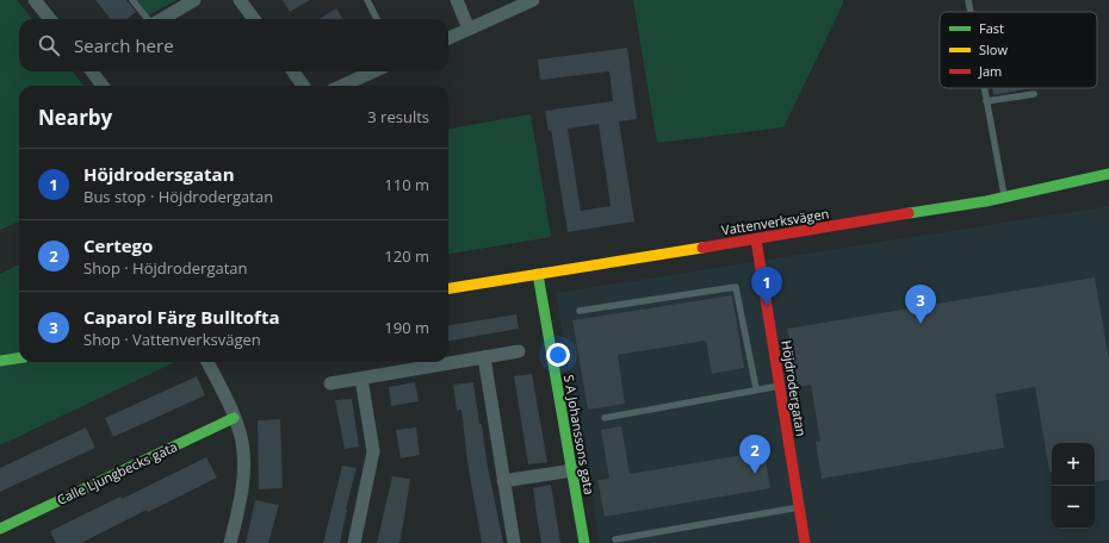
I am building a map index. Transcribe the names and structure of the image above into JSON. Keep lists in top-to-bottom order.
{
  "streets": {
    "street": [
      "Vattenverksvägen",
      "Höjdrodergatan",
      "S A Johanssons gata",
      "Calle Ljungbecks gata"
    ]
  },
  "crossings": [
    ["Vattenverksvägen", "Höjdrodergatan"],
    ["Vattenverksvägen", "S A Johanssons gata"]
  ],
  "legend": ["Fast", "Slow", "Jam"],
  "page": {
    "search": "Search here",
    "heading": ["Nearby", "3 results"],
    "list": [
      {
        "mark": "1",
        "name": "Höjdrodersgatan",
        "note": "Bus stop · Höjdrodergatan",
        "value": "110 m"
      },
      {
        "mark": "2",
        "name": "Certego",
        "note": "Shop · Höjdrodergatan",
        "value": "120 m"
      },
      {
        "mark": "3",
        "name": "Caparol Färg Bulltofta",
        "note": "Shop · Vattenverksvägen",
        "value": "190 m"
      }
    ],
    "pins": ["1", "3", "2"],
    "map_buttons": ["+", "−"]
  }
}
